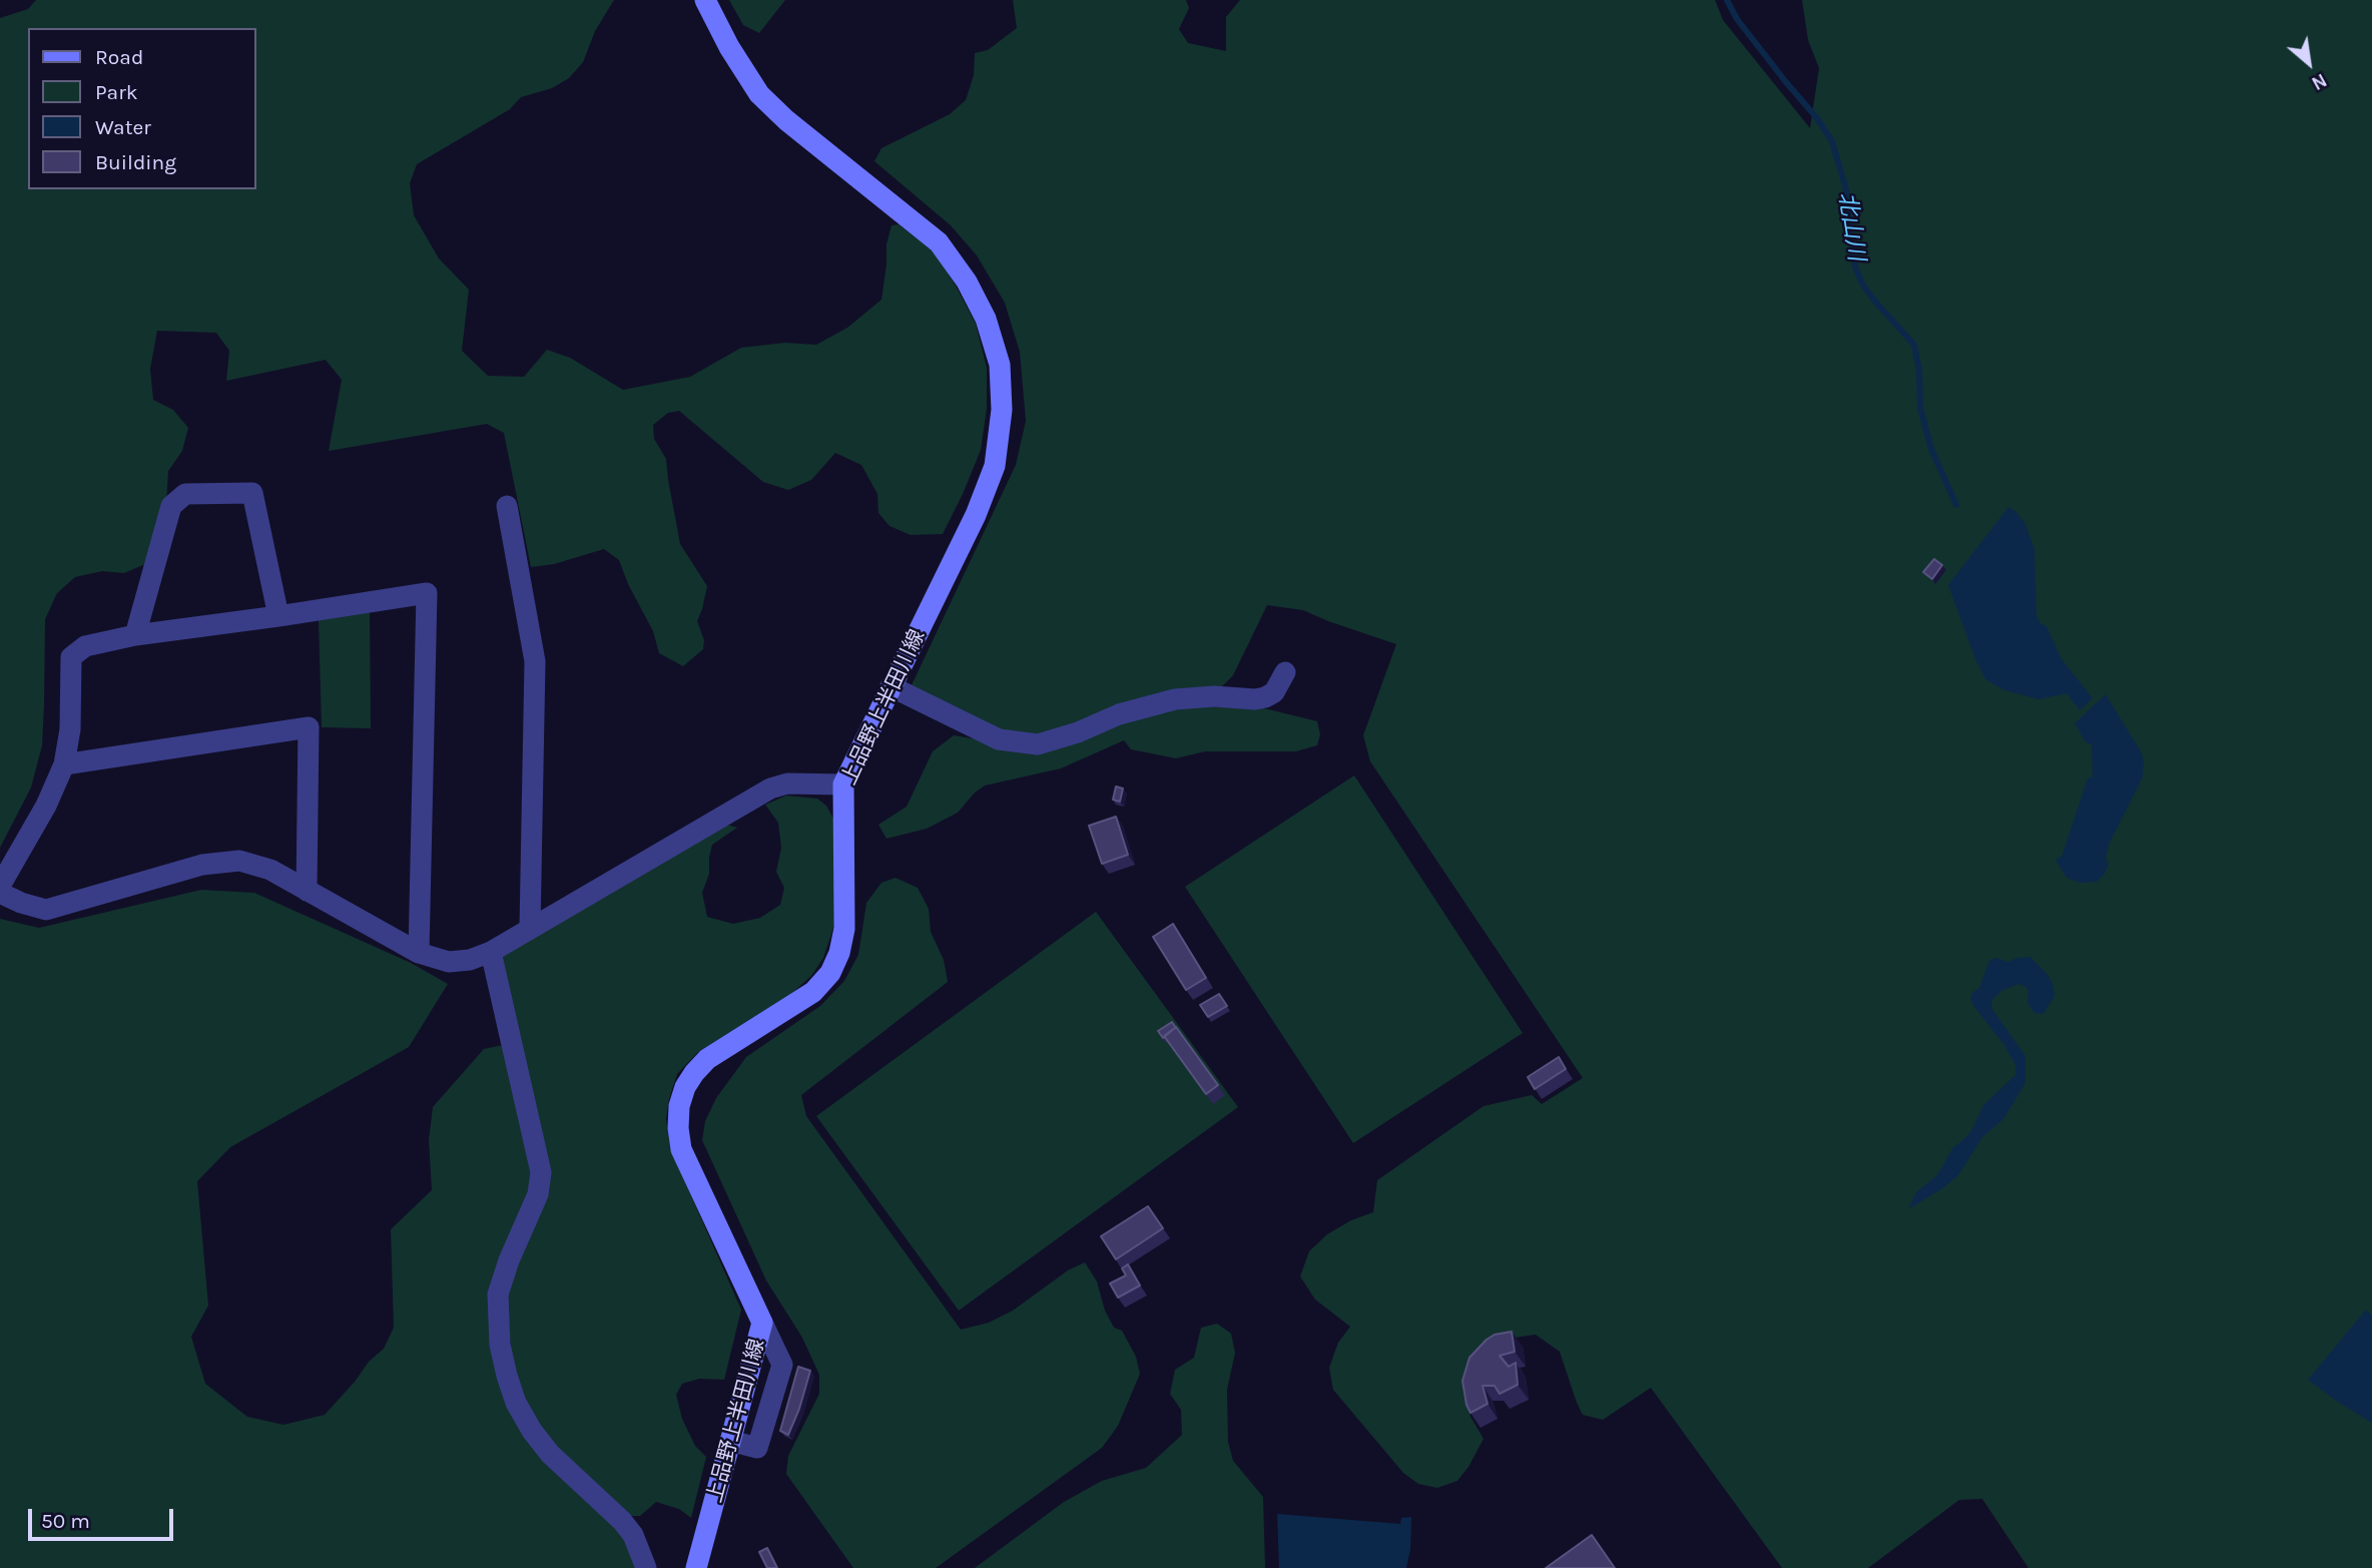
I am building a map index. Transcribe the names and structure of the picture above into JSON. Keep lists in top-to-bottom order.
{
  "streets": {
    "street": ["上品野上半田川線"]
  },
  "water": ["北山川"],
  "legend": [
    "Road",
    "Park",
    "Water",
    "Building"
  ],
  "scale_bar": "50 m",
  "north": "bottom right"
}
